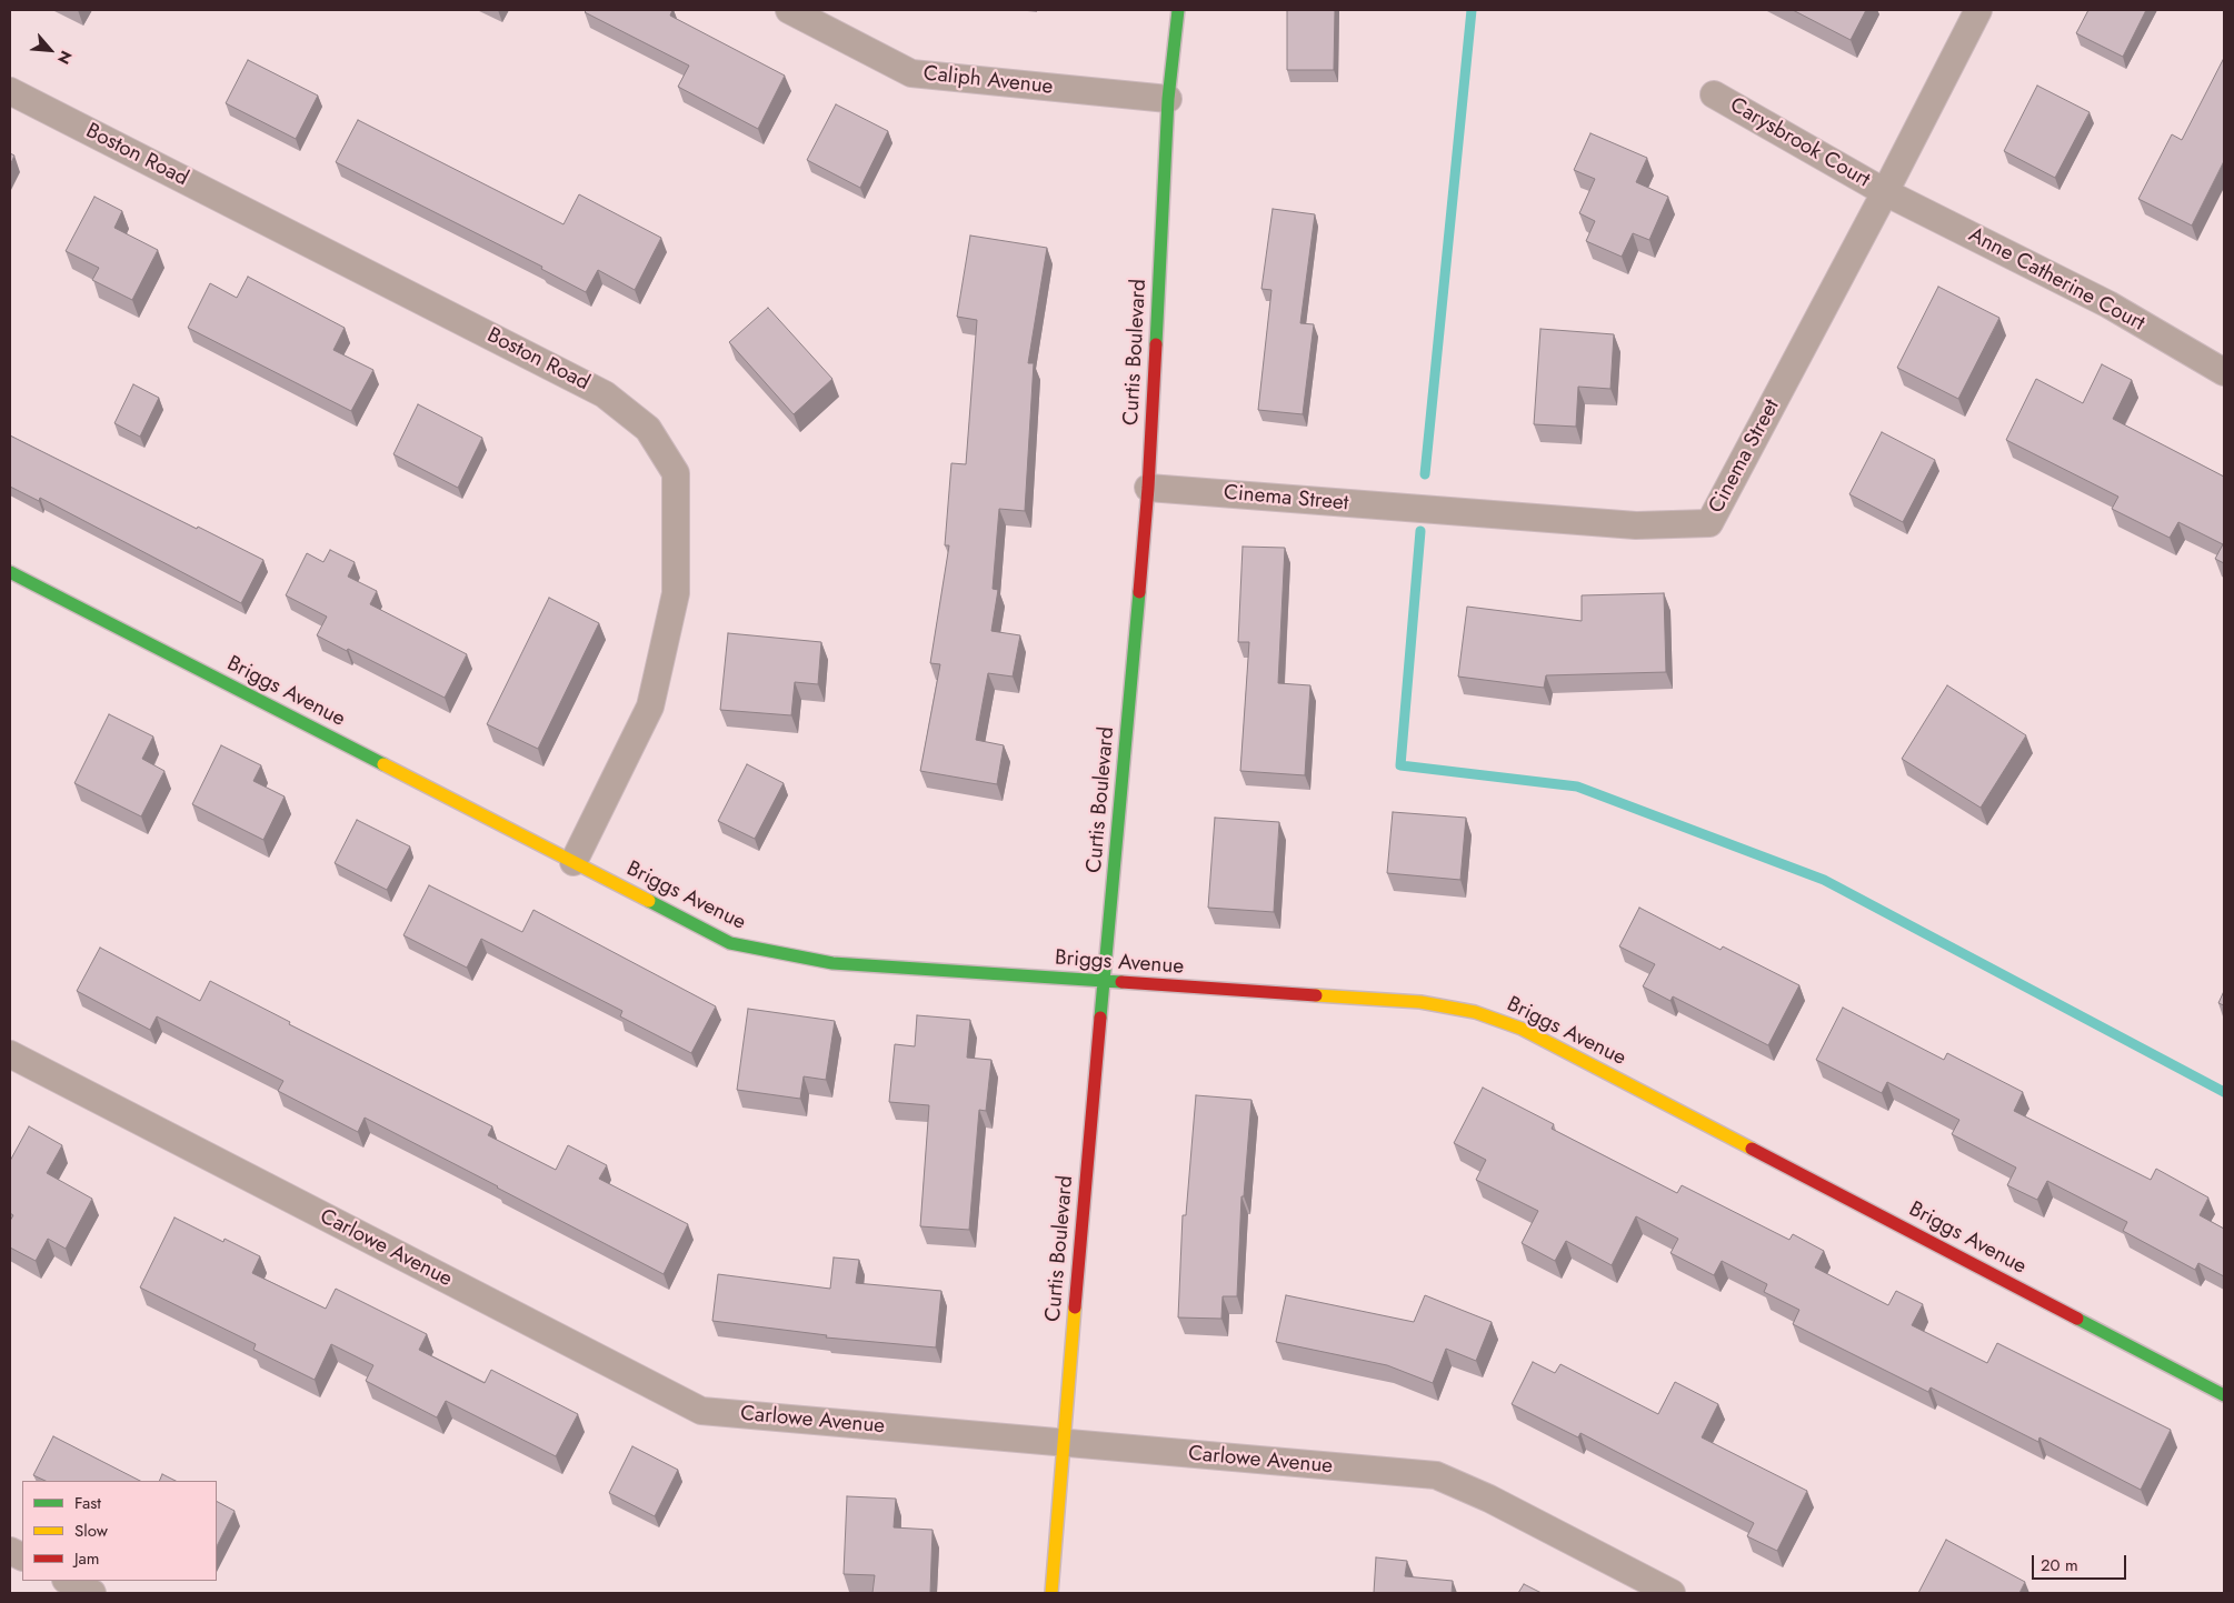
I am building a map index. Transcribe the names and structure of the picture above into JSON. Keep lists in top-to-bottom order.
{
  "streets": {
    "street": [
      "Caliph Avenue",
      "Carysbrook Court",
      "Boston Road",
      "Anne Catherine Court",
      "Curtis Boulevard",
      "Cinema Street",
      "Briggs Avenue",
      "Carlowe Avenue"
    ]
  },
  "crossings": [
    ["Caliph Avenue", "Curtis Boulevard"],
    ["Carysbrook Court", "Anne Catherine Court"],
    ["Carysbrook Court", "Cinema Street"],
    ["Boston Road", "Briggs Avenue"],
    ["Anne Catherine Court", "Cinema Street"],
    ["Curtis Boulevard", "Cinema Street"],
    ["Curtis Boulevard", "Briggs Avenue"],
    ["Curtis Boulevard", "Carlowe Avenue"]
  ],
  "legend": ["Fast", "Slow", "Jam"],
  "scale_bar": "20 m",
  "north": "bottom right"
}
